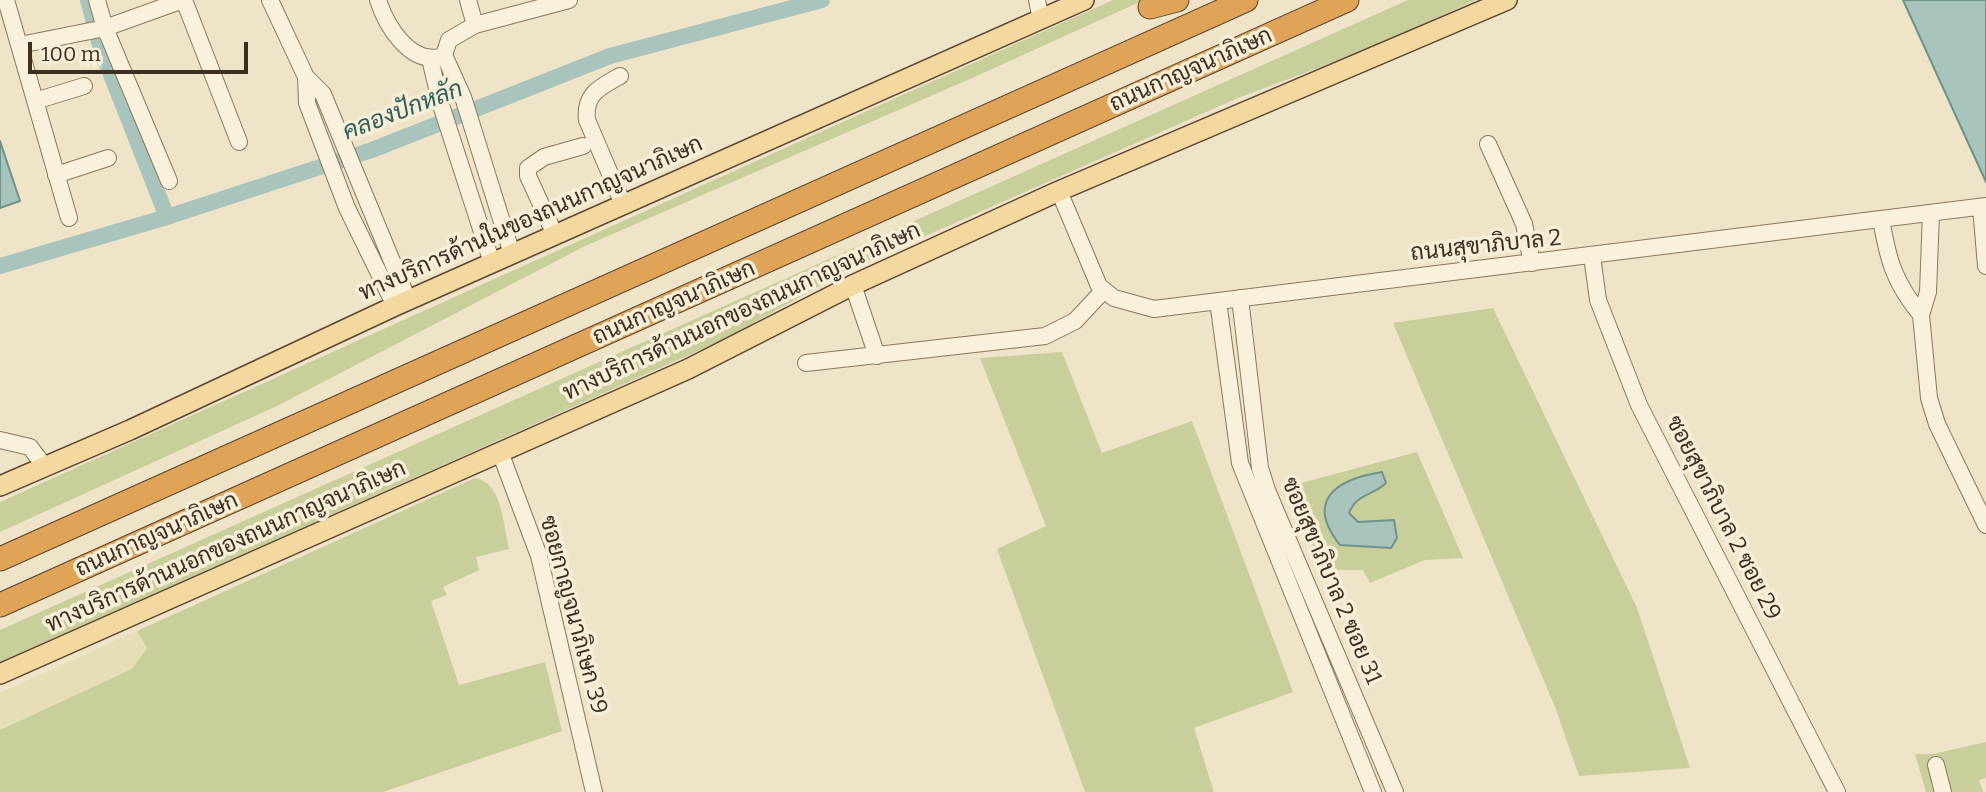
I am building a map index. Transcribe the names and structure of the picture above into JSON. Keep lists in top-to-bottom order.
{
  "streets": {
    "highway": ["ถนนกาญจนาภิเษก"],
    "main road": ["ทางบริการด้านในของถนนกาญจนาภิเษก", "ทางบริการด้านนอกของถนนกาญจนาภิเษก"],
    "street": [
      "ถนนสุขาภิบาล 2",
      "ซอยสุขาภิบาล 2 ซอย 29",
      "ซอยสุขาภิบาล 2 ซอย 31",
      "ซอยกาญจนาภิเษก 39"
    ]
  },
  "crossings": [
    ["ถนนสุขาภิบาล 2", "ซอยสุขาภิบาล 2 ซอย 29"],
    ["ถนนสุขาภิบาล 2", "ซอยสุขาภิบาล 2 ซอย 31"],
    ["ทางบริการด้านนอกของถนนกาญจนาภิเษก", "ซอยกาญจนาภิเษก 39"]
  ],
  "water": ["คลองปักหลัก"],
  "scale_bar": "100 m"
}
